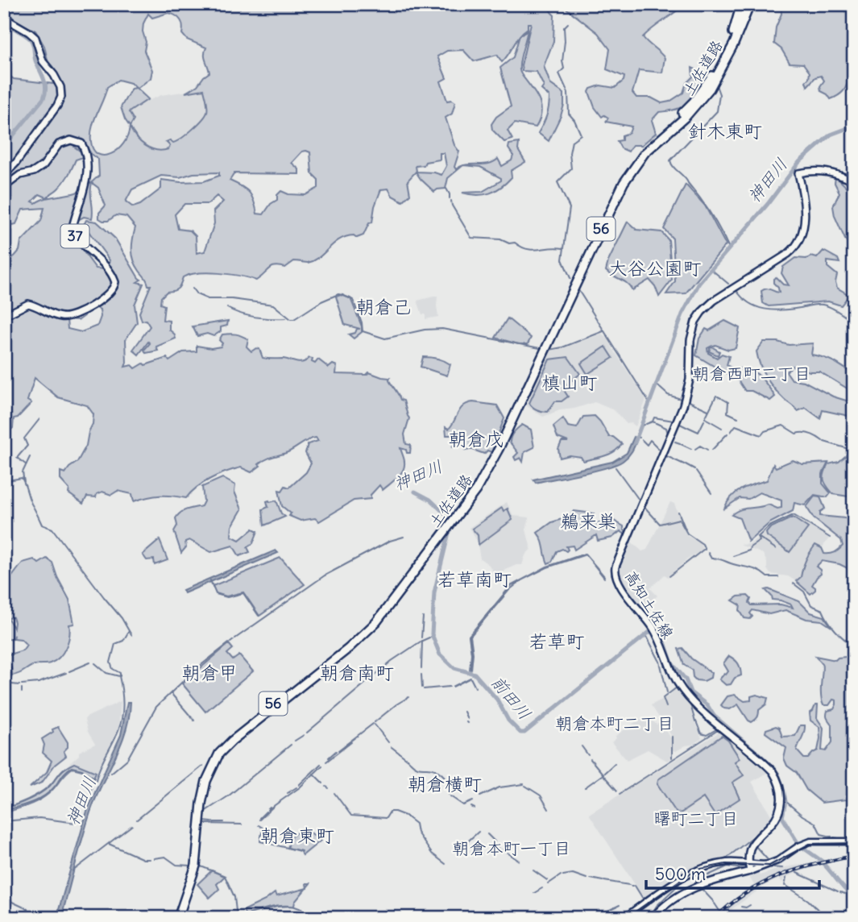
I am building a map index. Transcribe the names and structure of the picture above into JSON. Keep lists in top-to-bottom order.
{
  "streets": {
    "highway": ["土佐道路", "56"],
    "main road": ["37", "高知土佐線"]
  },
  "districts": [
    "針木東町",
    "大谷公園町",
    "朝倉己",
    "朝倉西町二丁目",
    "槙山町",
    "朝倉戊",
    "鵜来巣",
    "若草南町",
    "若草町",
    "朝倉甲",
    "朝倉南町",
    "朝倉本町二丁目",
    "朝倉横町",
    "曙町二丁目",
    "朝倉東町",
    "朝倉本町一丁目"
  ],
  "water": ["神田川", "前田川"],
  "scale_bar": "500 m"
}
